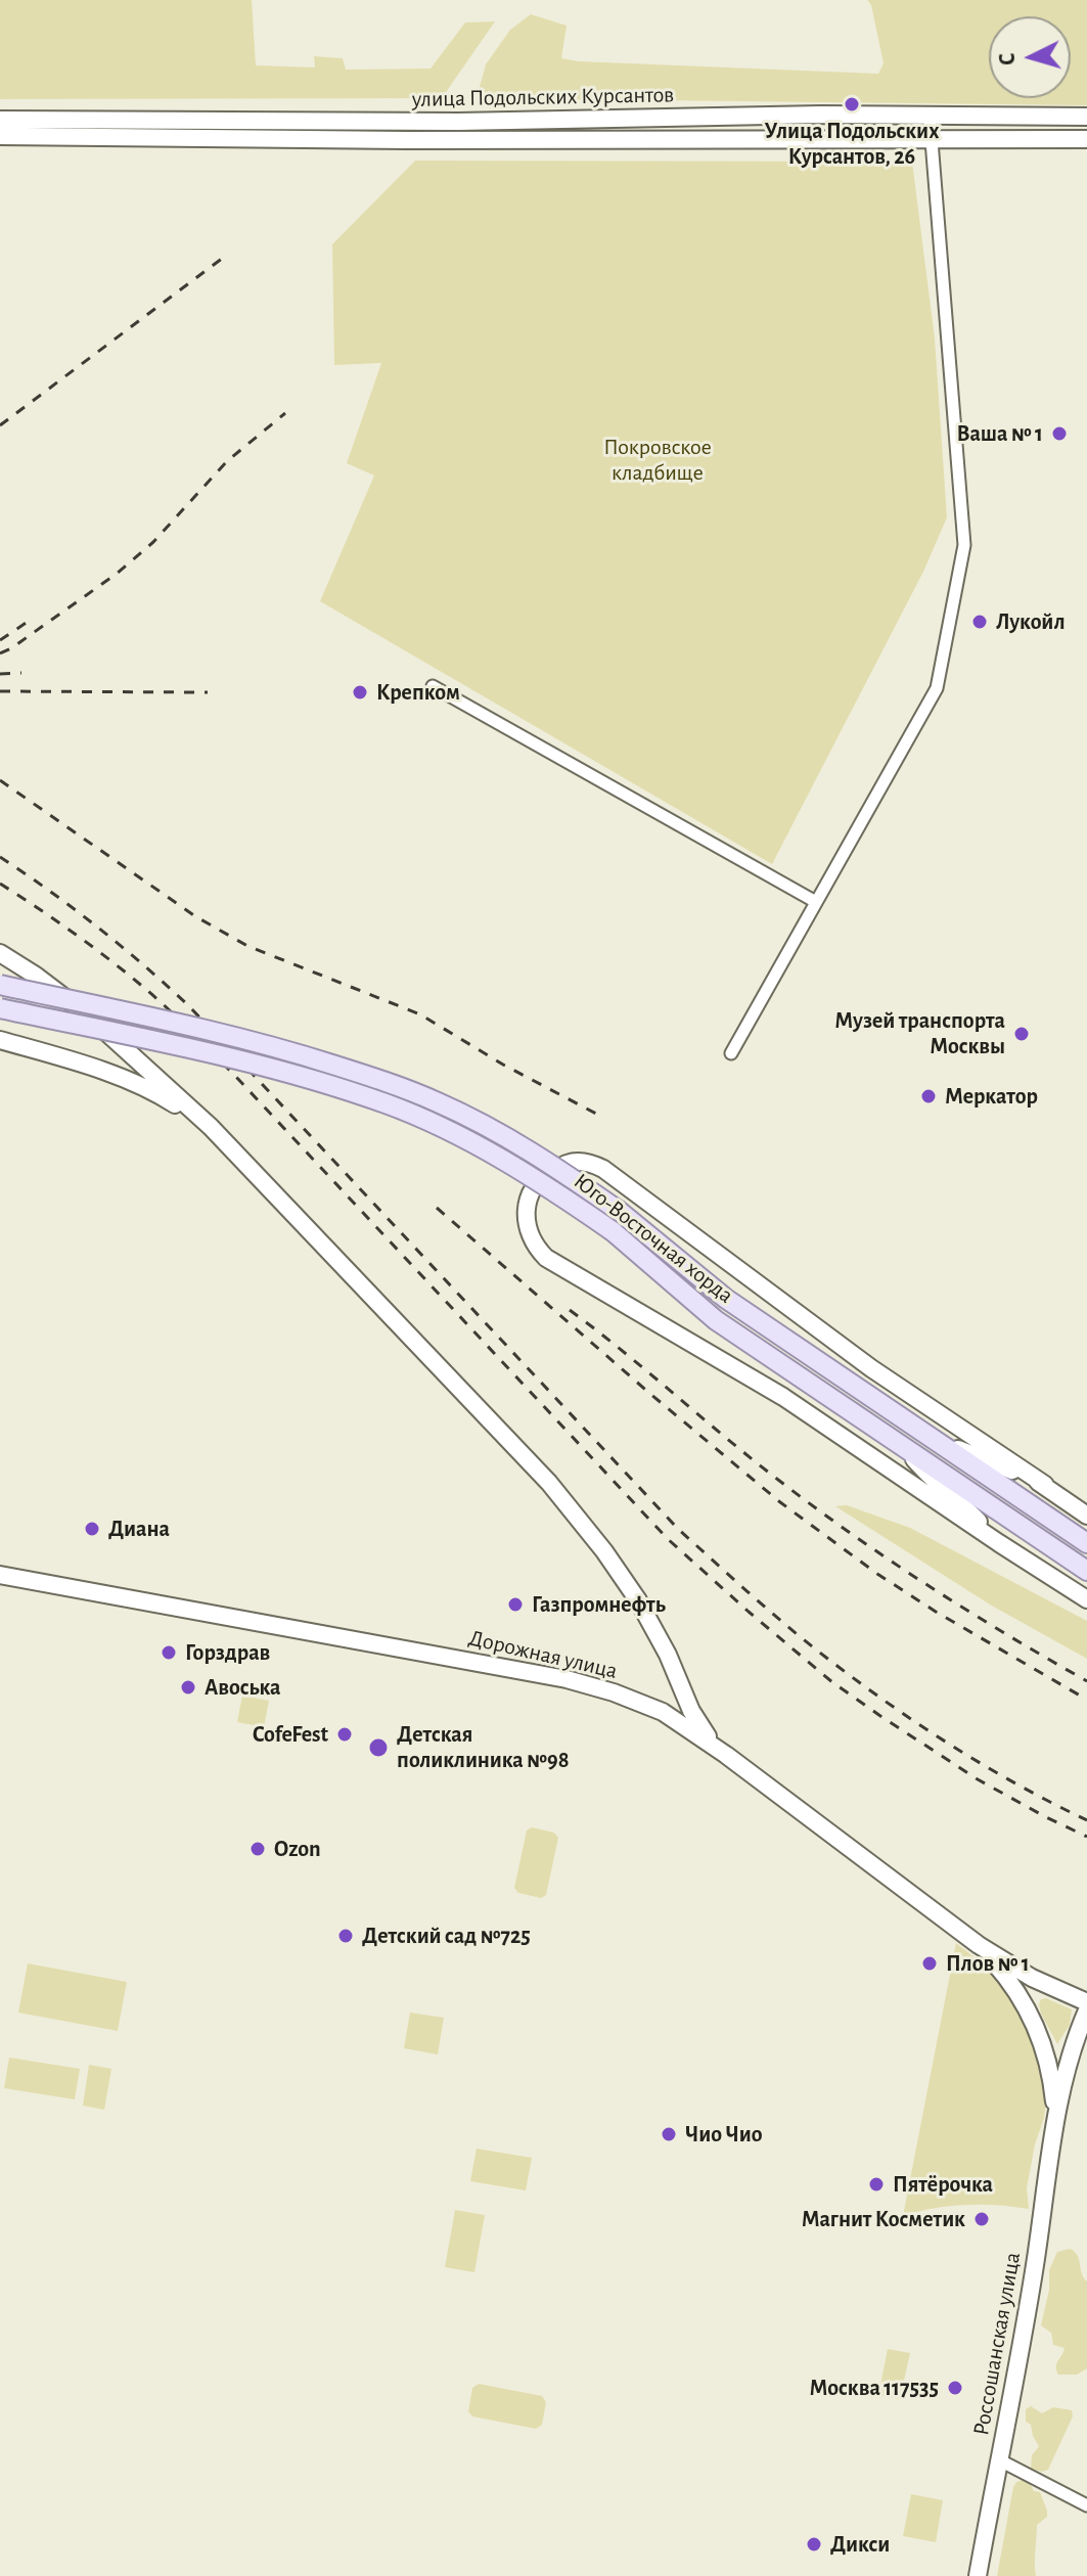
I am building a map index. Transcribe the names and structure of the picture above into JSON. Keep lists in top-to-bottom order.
{
  "streets": {
    "main road": [
      "улица Подольских Курсантов",
      "Юго-Восточная хорда",
      "Дорожная улица",
      "Россошанская улица"
    ]
  },
  "crossings": [
    ["Дорожная улица", "Россошанская улица"]
  ],
  "parks": ["Покровское кладбище"],
  "places": [
    "Улица Подольских Курсантов, 26",
    "Ваша № 1",
    "Лукойл",
    "Крепком",
    "Музей транспорта Москвы",
    "Меркатор",
    "Диана",
    "Газпромнефть",
    "Горздрав",
    "Авоська",
    "CofeFest",
    "Детская поликлиника №98",
    "Ozon",
    "Детский сад №725",
    "Плов № 1",
    "Чио Чио",
    "Пятёрочка",
    "Магнит Косметик",
    "Москва 117535",
    "Дикси"
  ],
  "north": "left"
}
